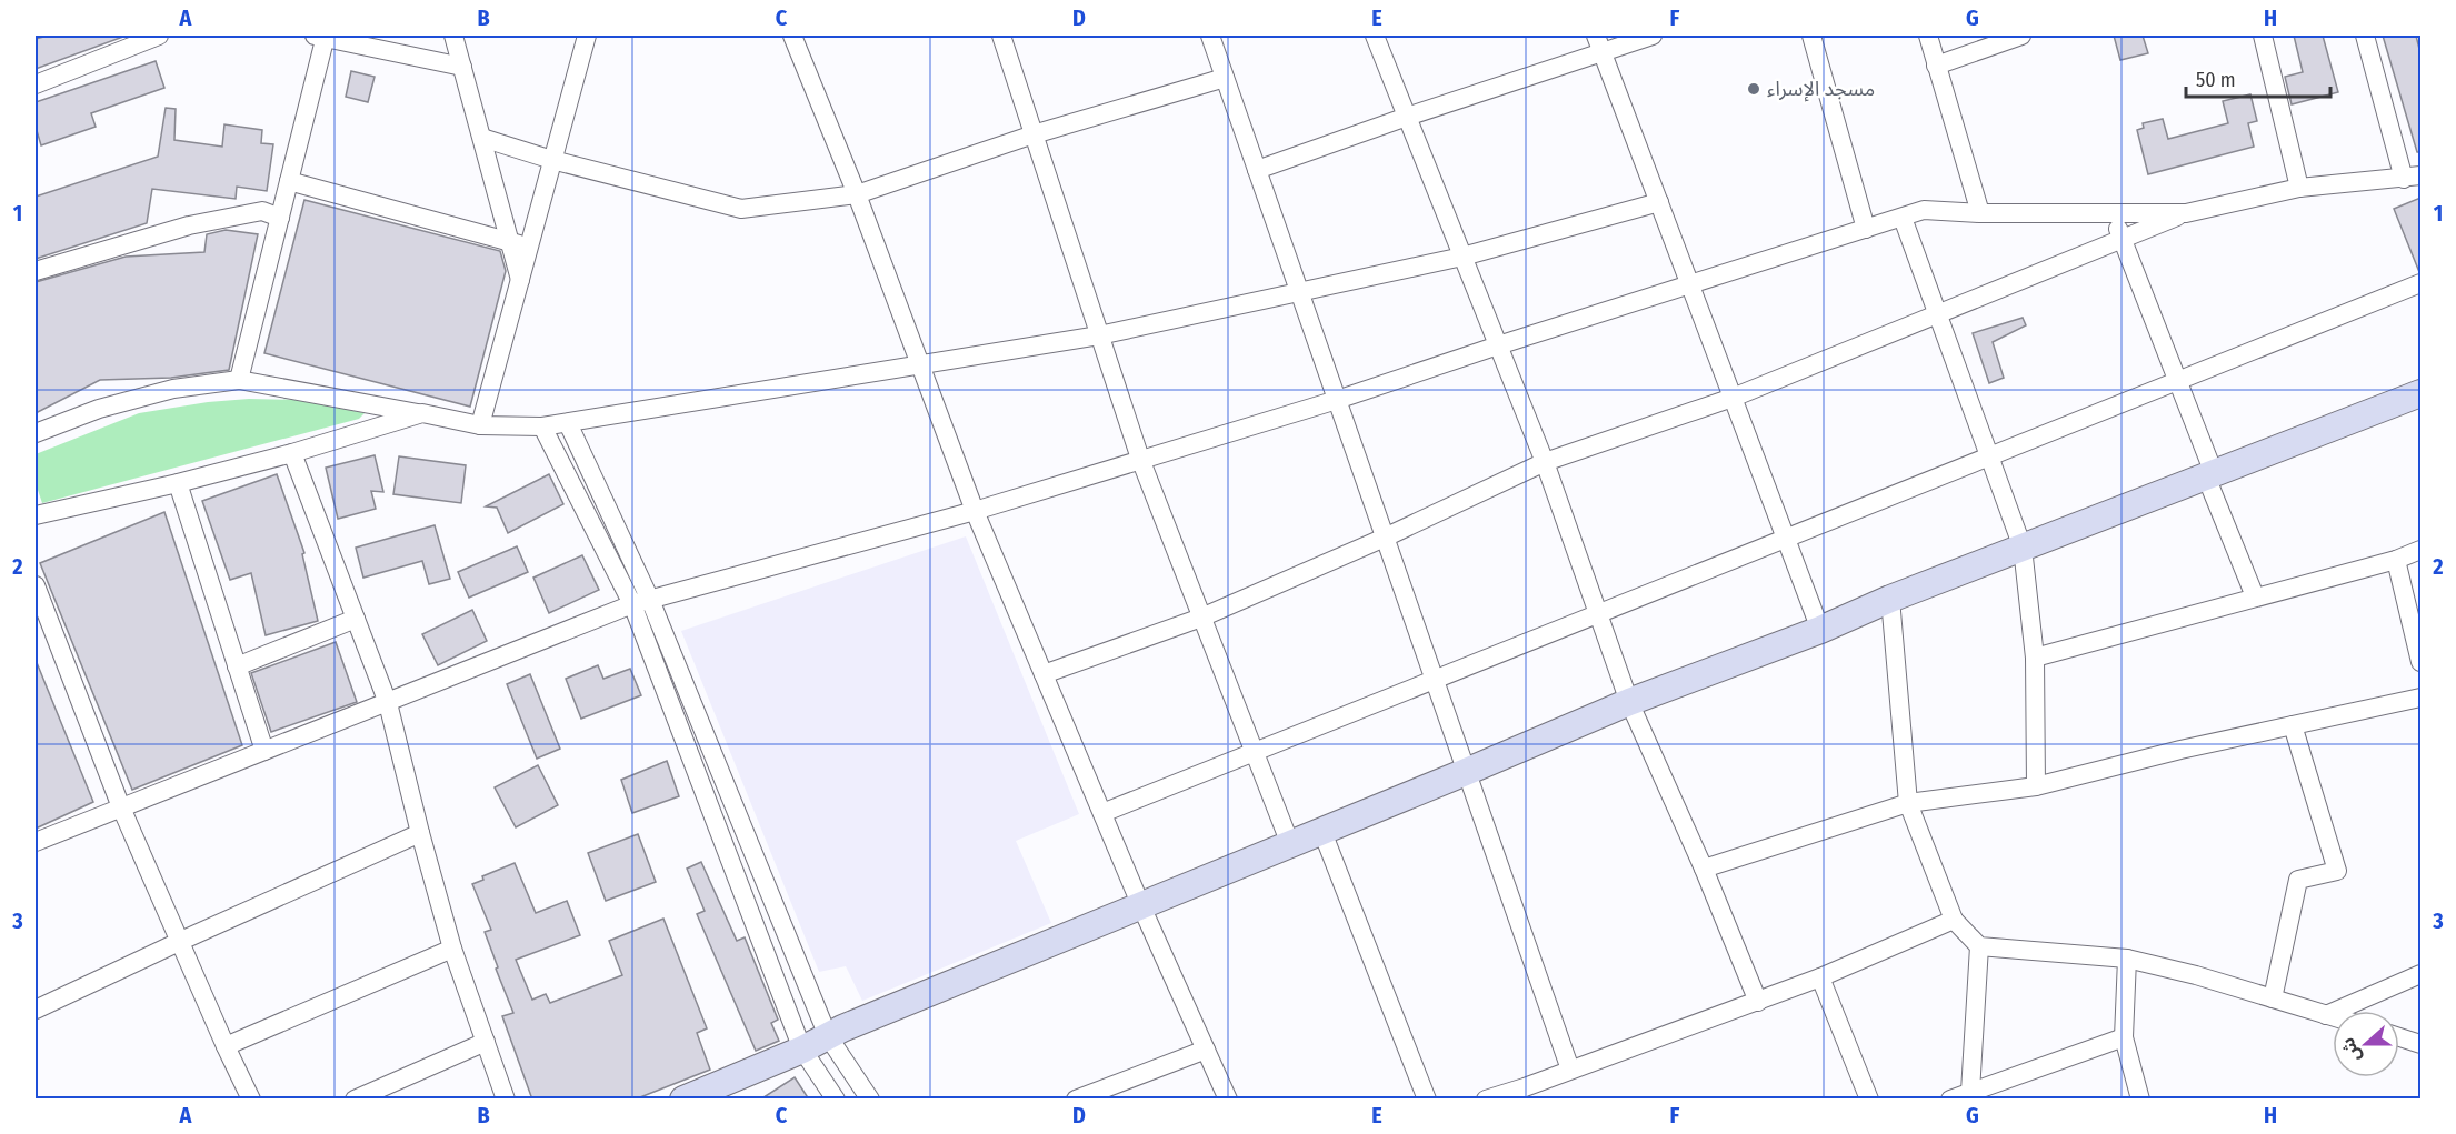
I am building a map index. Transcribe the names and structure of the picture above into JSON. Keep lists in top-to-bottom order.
{
  "places": ["مسجد الإسراء"],
  "scale_bar": "50 m",
  "north": "left",
  "grid": {
    "columns": [
      "A",
      "B",
      "C",
      "D",
      "E",
      "F",
      "G",
      "H"
    ],
    "rows": ["1", "2", "3"]
  }
}
